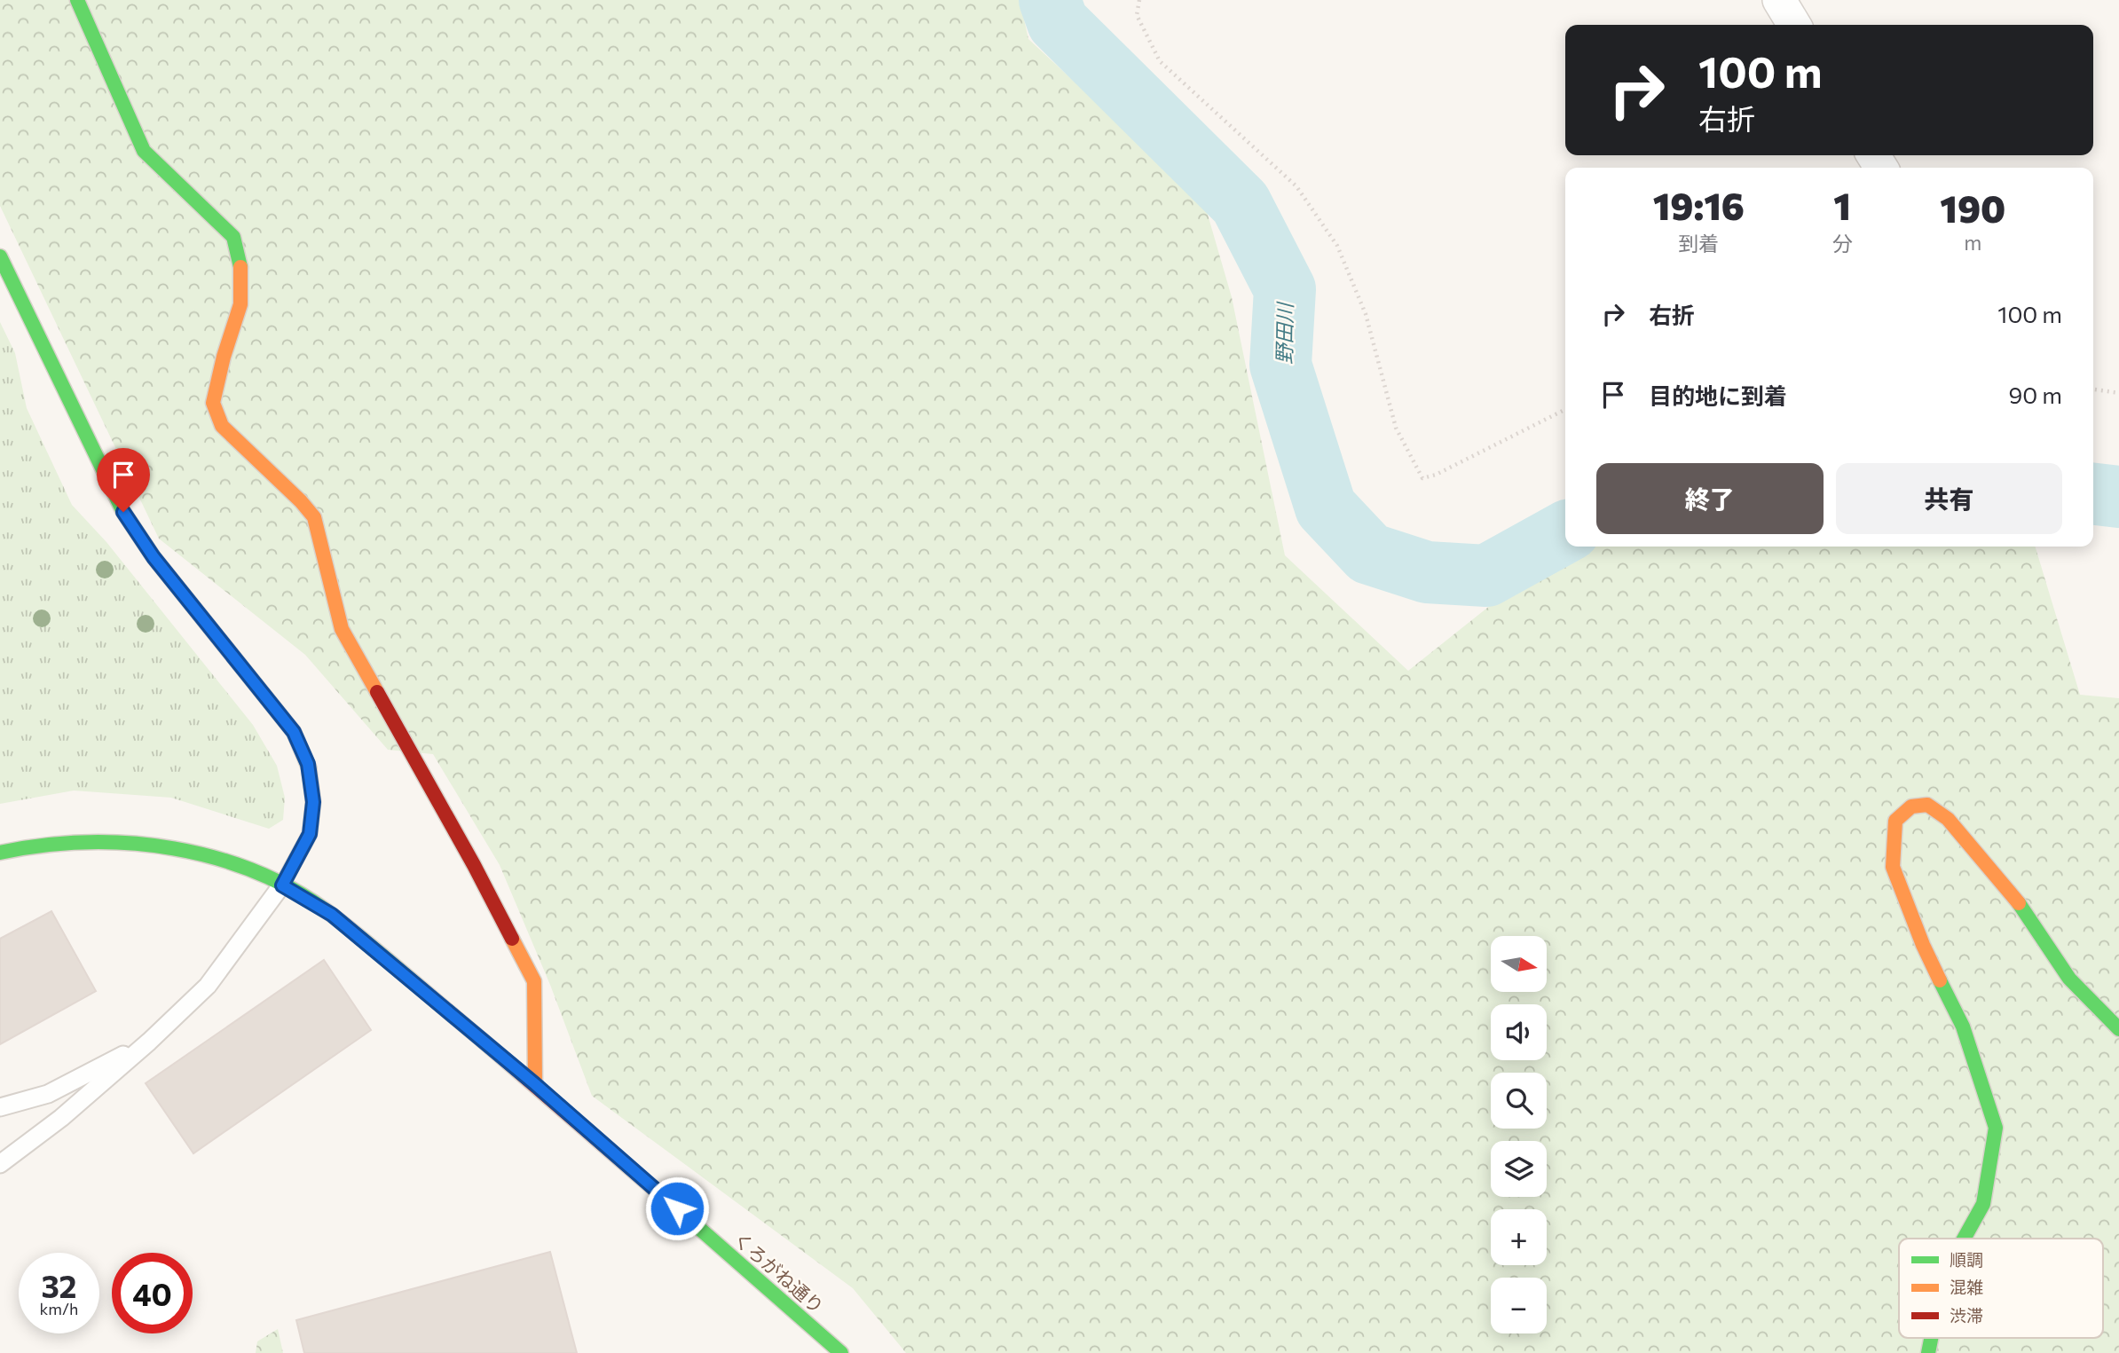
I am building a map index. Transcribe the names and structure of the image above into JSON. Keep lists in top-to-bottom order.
{
  "streets": {
    "street": ["くろがね通り"]
  },
  "water": ["野田川"],
  "legend": ["順調", "混雑", "渋滞"],
  "north": "right",
  "page": {
    "turn": ["100 m", "右折"],
    "eta": [
      "19:16",
      "到着",
      "1",
      "分",
      "190",
      "m"
    ],
    "list": [
      {
        "name": "右折",
        "value": "100 m"
      },
      {
        "name": "目的地に到着",
        "value": "90 m"
      }
    ],
    "buttons": ["終了", "共有"],
    "map_buttons": ["+", "−"],
    "speed": "32 km/h",
    "limit": "40"
  }
}
